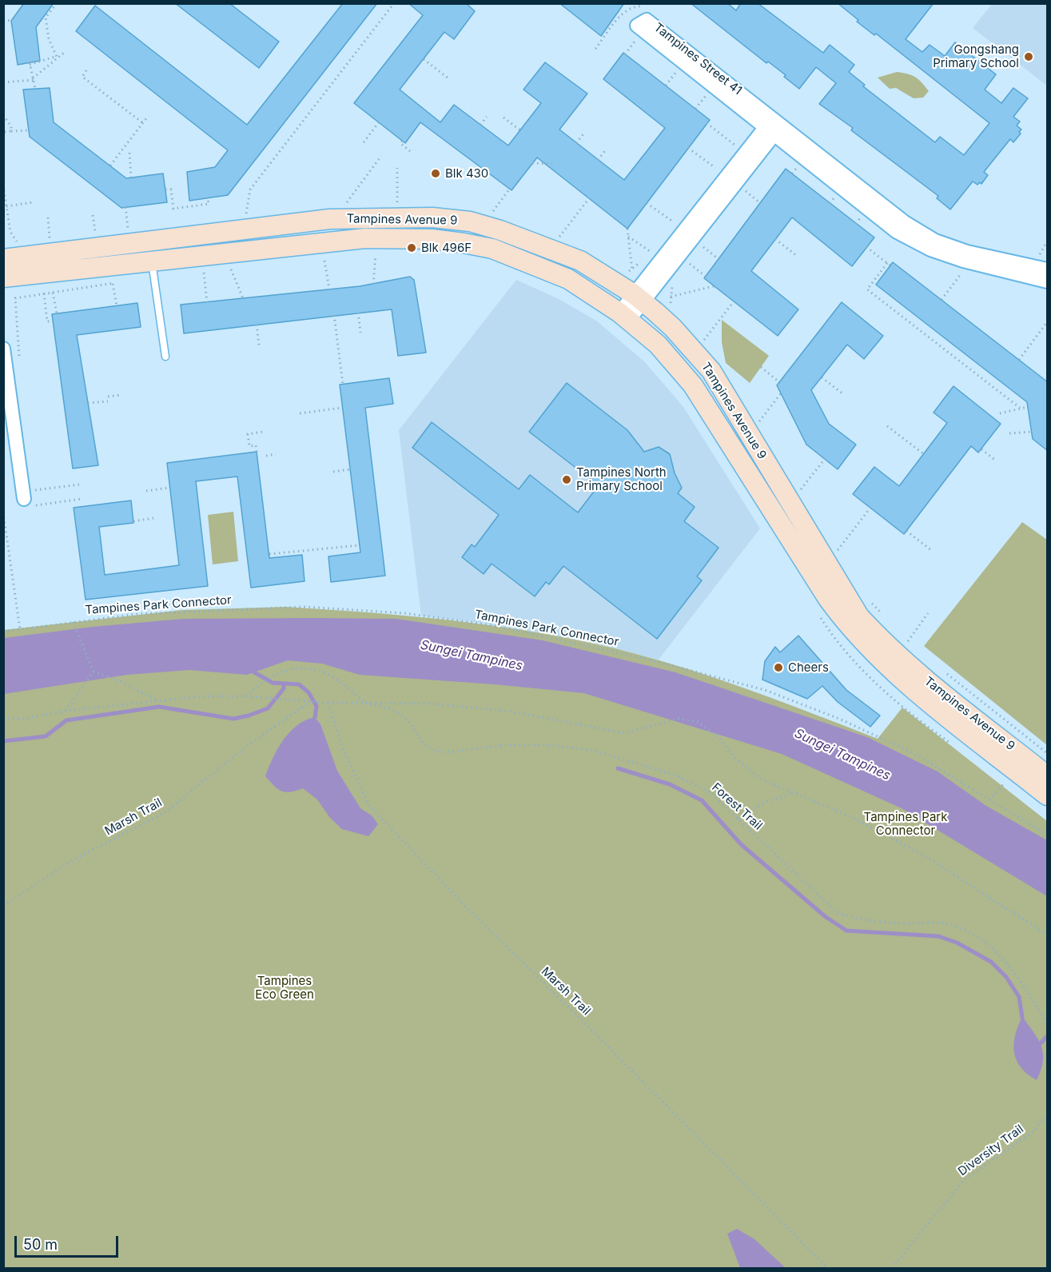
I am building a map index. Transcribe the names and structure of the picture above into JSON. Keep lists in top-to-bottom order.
{
  "streets": {
    "main road": ["Tampines Avenue 9"],
    "street": ["Tampines Street 41"],
    "path": [
      "Tampines Park Connector",
      "Forest Trail",
      "Marsh Trail",
      "Diversity Trail"
    ]
  },
  "water": ["Sungei Tampines"],
  "parks": ["Tampines Park Connector", "Tampines Eco Green"],
  "places": [
    "Gongshang Primary School",
    "Blk 430",
    "Blk 496F",
    "Tampines North Primary School",
    "Cheers"
  ],
  "scale_bar": "50 m"
}
